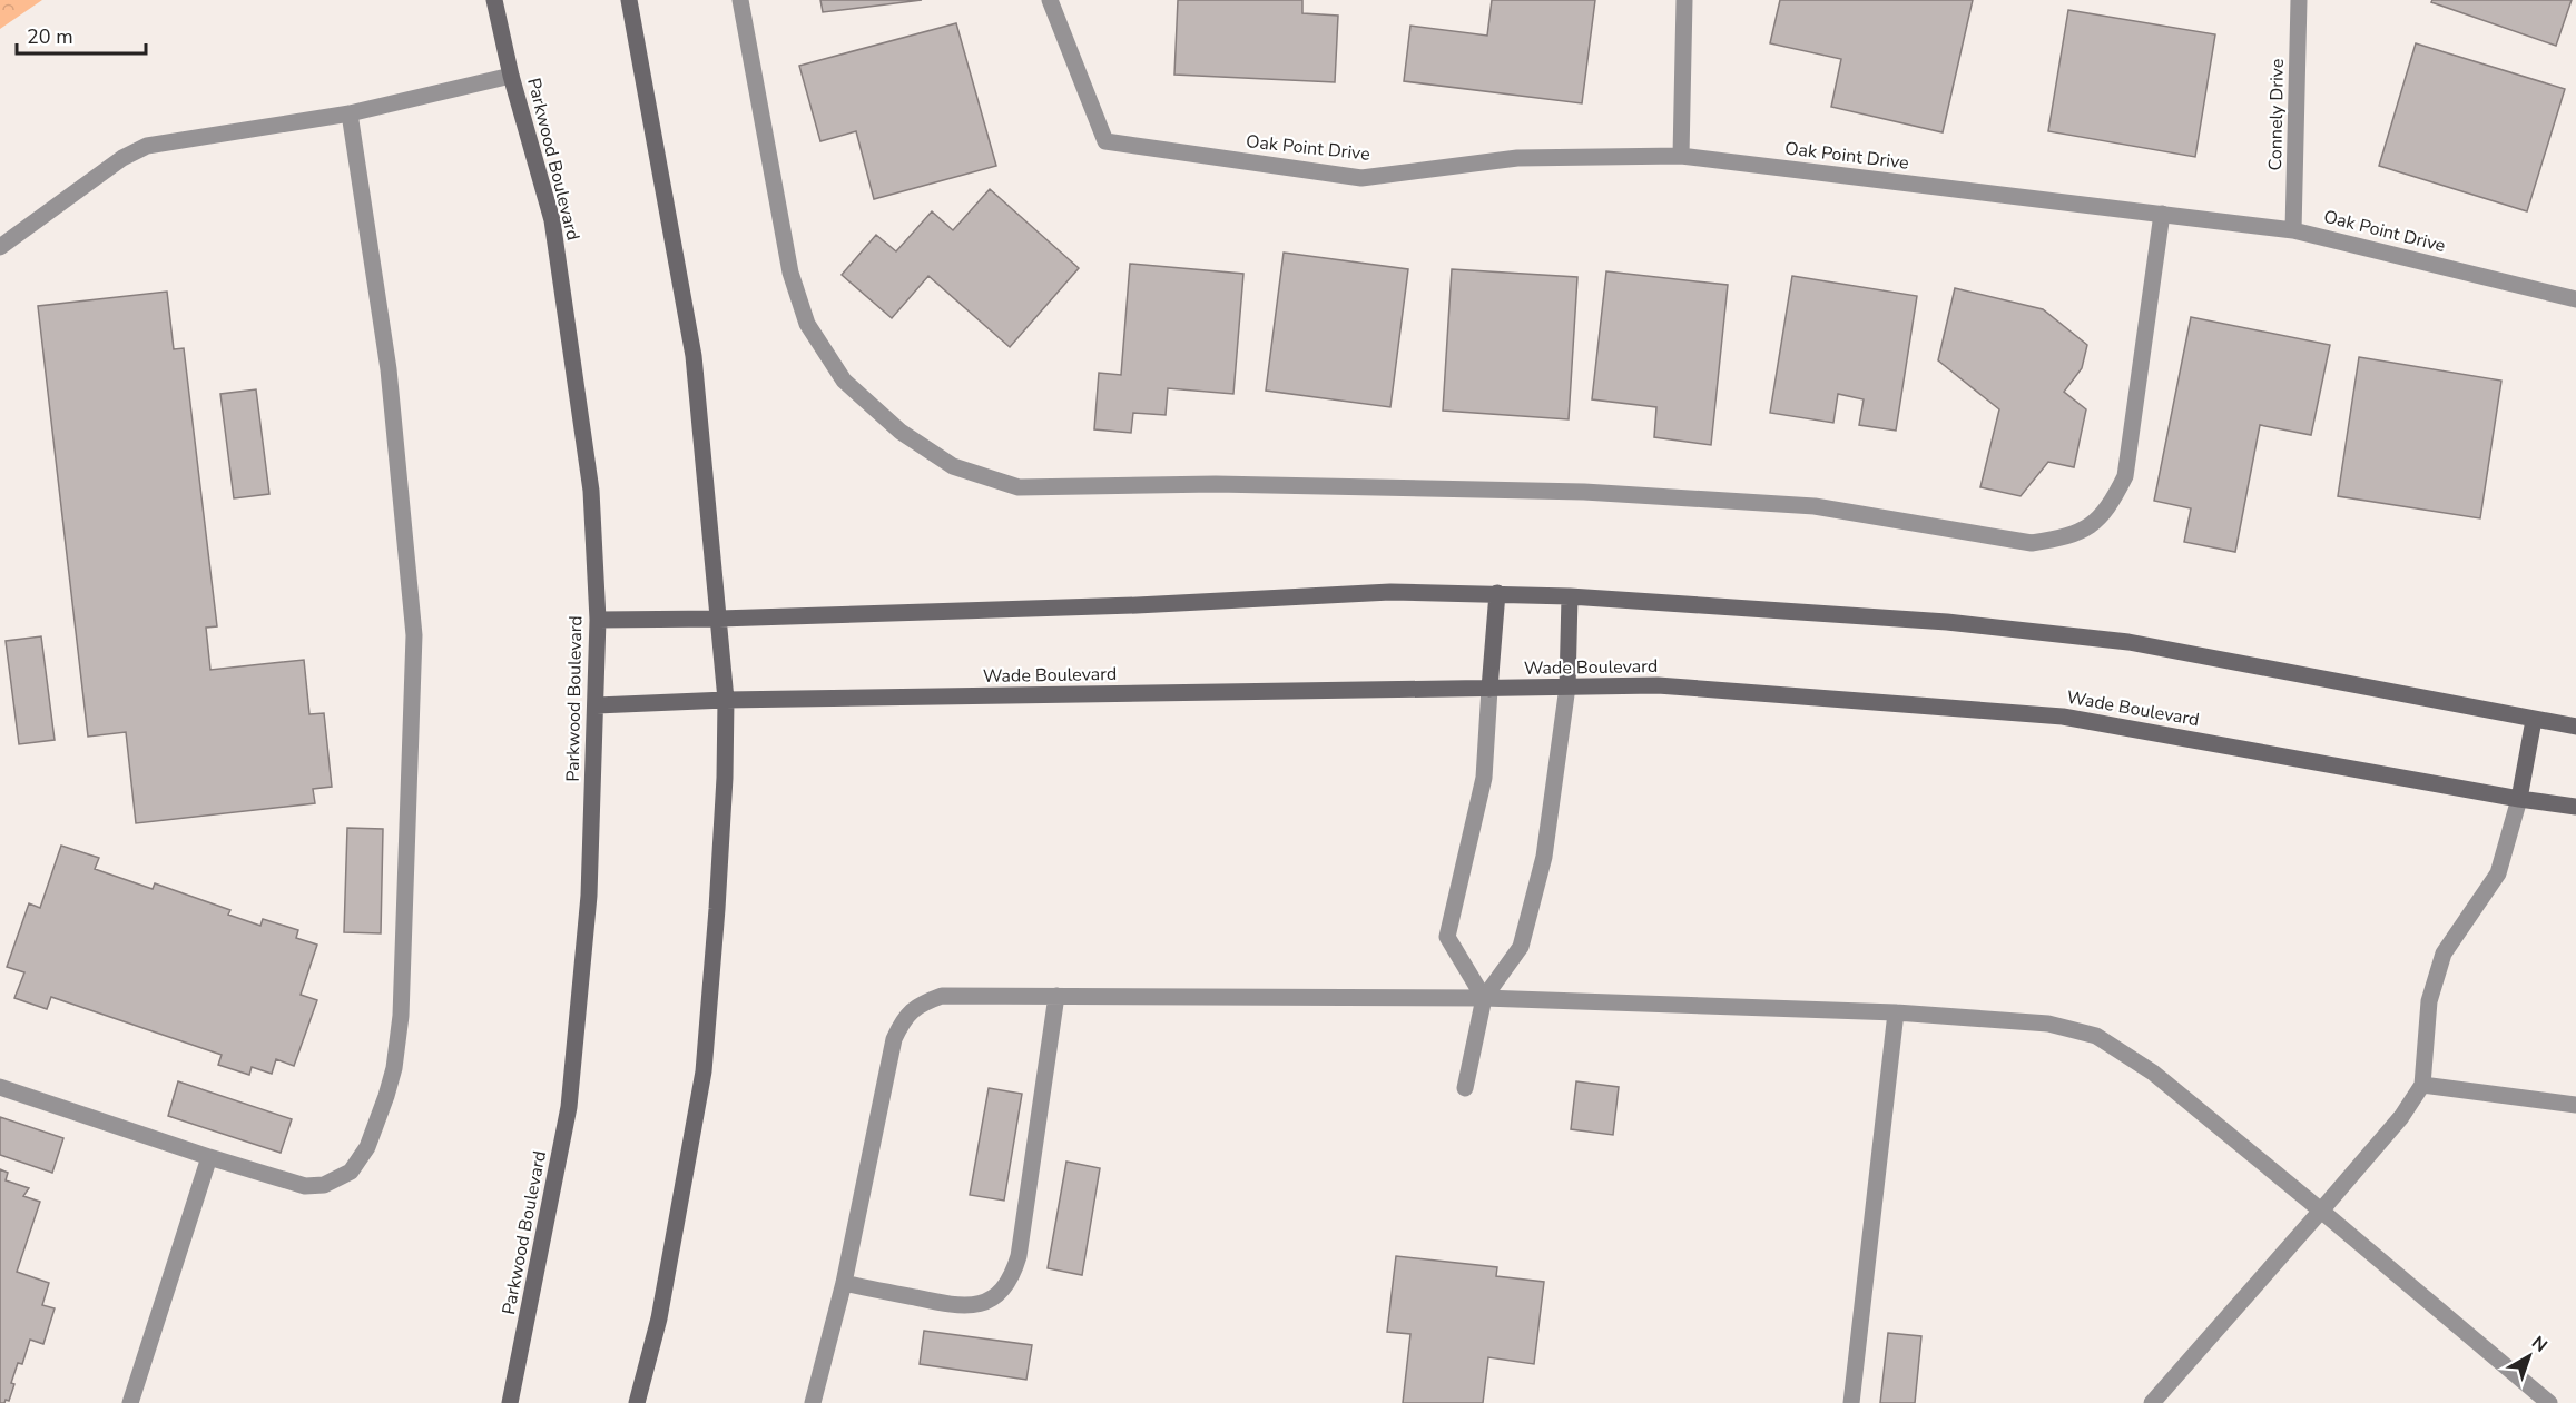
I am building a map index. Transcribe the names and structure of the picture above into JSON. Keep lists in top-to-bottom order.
{
  "streets": {
    "street": [
      "Connely Drive",
      "Oak Point Drive",
      "Parkwood Boulevard",
      "Wade Boulevard"
    ]
  },
  "crossings": [
    ["Connely Drive", "Oak Point Drive"],
    ["Parkwood Boulevard", "Wade Boulevard"]
  ],
  "scale_bar": "20 m",
  "north": "top right"
}
